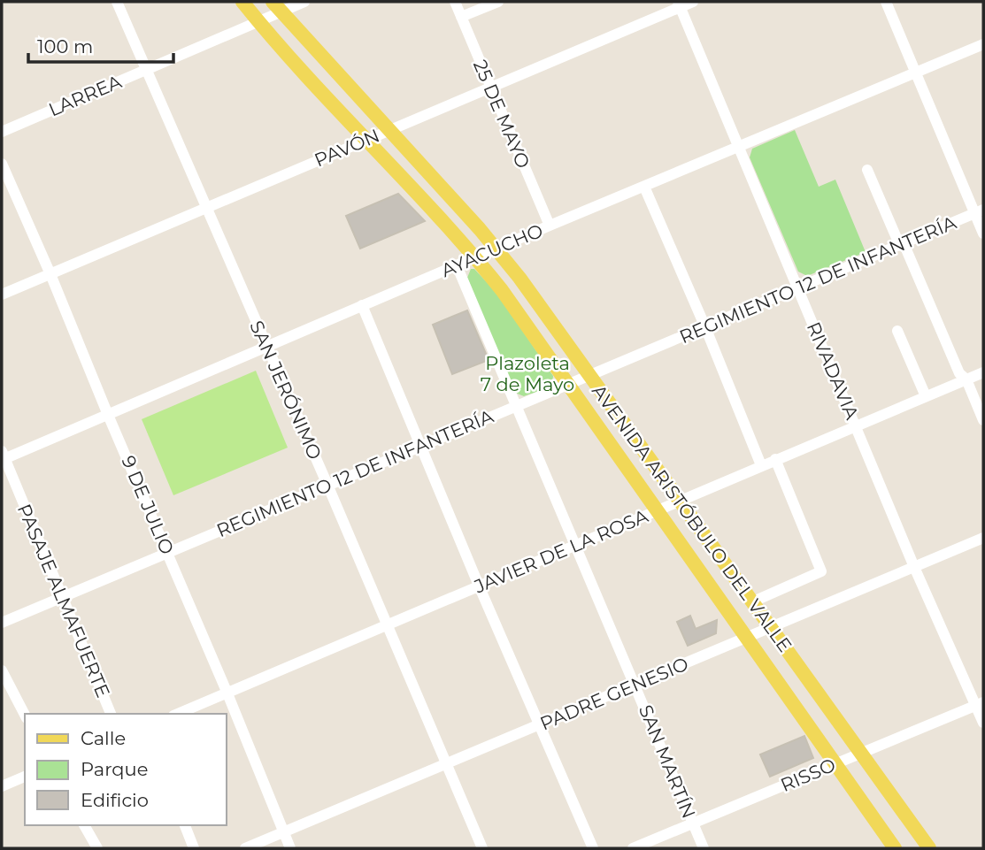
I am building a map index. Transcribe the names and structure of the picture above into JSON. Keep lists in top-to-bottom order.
{
  "streets": {
    "main road": ["AVENIDA ARISTÓBULO DEL VALLE"],
    "street": [
      "LARREA",
      "25 DE MAYO",
      "PAVÓN",
      "AYACUCHO",
      "REGIMIENTO 12 DE INFANTERÍA",
      "RIVADAVIA",
      "SAN JERÓNIMO",
      "9 DE JULIO",
      "JAVIER DE LA ROSA",
      "PASAJE ALMAFUERTE",
      "PADRE GENESIO",
      "SAN MARTÍN",
      "RISSO"
    ]
  },
  "crossings": [
    ["LARREA", "SAN JERÓNIMO"],
    ["LARREA", "AVENIDA ARISTÓBULO DEL VALLE"],
    ["25 DE MAYO", "PAVÓN"],
    ["25 DE MAYO", "AYACUCHO"],
    ["PAVÓN", "RIVADAVIA"],
    ["PAVÓN", "SAN JERÓNIMO"],
    ["PAVÓN", "9 DE JULIO"],
    ["PAVÓN", "AVENIDA ARISTÓBULO DEL VALLE"],
    ["AYACUCHO", "RIVADAVIA"],
    ["AYACUCHO", "SAN JERÓNIMO"],
    ["AYACUCHO", "9 DE JULIO"],
    ["AYACUCHO", "AVENIDA ARISTÓBULO DEL VALLE"],
    ["AYACUCHO", "PASAJE ALMAFUERTE"],
    ["AYACUCHO", "SAN MARTÍN"],
    ["REGIMIENTO 12 DE INFANTERÍA", "RIVADAVIA"],
    ["REGIMIENTO 12 DE INFANTERÍA", "SAN JERÓNIMO"],
    ["REGIMIENTO 12 DE INFANTERÍA", "9 DE JULIO"],
    ["REGIMIENTO 12 DE INFANTERÍA", "AVENIDA ARISTÓBULO DEL VALLE"],
    ["REGIMIENTO 12 DE INFANTERÍA", "PASAJE ALMAFUERTE"],
    ["REGIMIENTO 12 DE INFANTERÍA", "SAN MARTÍN"],
    ["RIVADAVIA", "JAVIER DE LA ROSA"],
    ["RIVADAVIA", "PADRE GENESIO"],
    ["RIVADAVIA", "RISSO"],
    ["SAN JERÓNIMO", "JAVIER DE LA ROSA"],
    ["SAN JERÓNIMO", "PADRE GENESIO"],
    ["9 DE JULIO", "JAVIER DE LA ROSA"],
    ["9 DE JULIO", "PADRE GENESIO"],
    ["AVENIDA ARISTÓBULO DEL VALLE", "JAVIER DE LA ROSA"],
    ["AVENIDA ARISTÓBULO DEL VALLE", "PADRE GENESIO"],
    ["AVENIDA ARISTÓBULO DEL VALLE", "RISSO"],
    ["JAVIER DE LA ROSA", "SAN MARTÍN"],
    ["PADRE GENESIO", "SAN MARTÍN"],
    ["SAN MARTÍN", "RISSO"]
  ],
  "parks": ["Plazoleta 7 de Mayo"],
  "legend": ["Calle", "Parque", "Edificio"],
  "scale_bar": "100 m"
}
